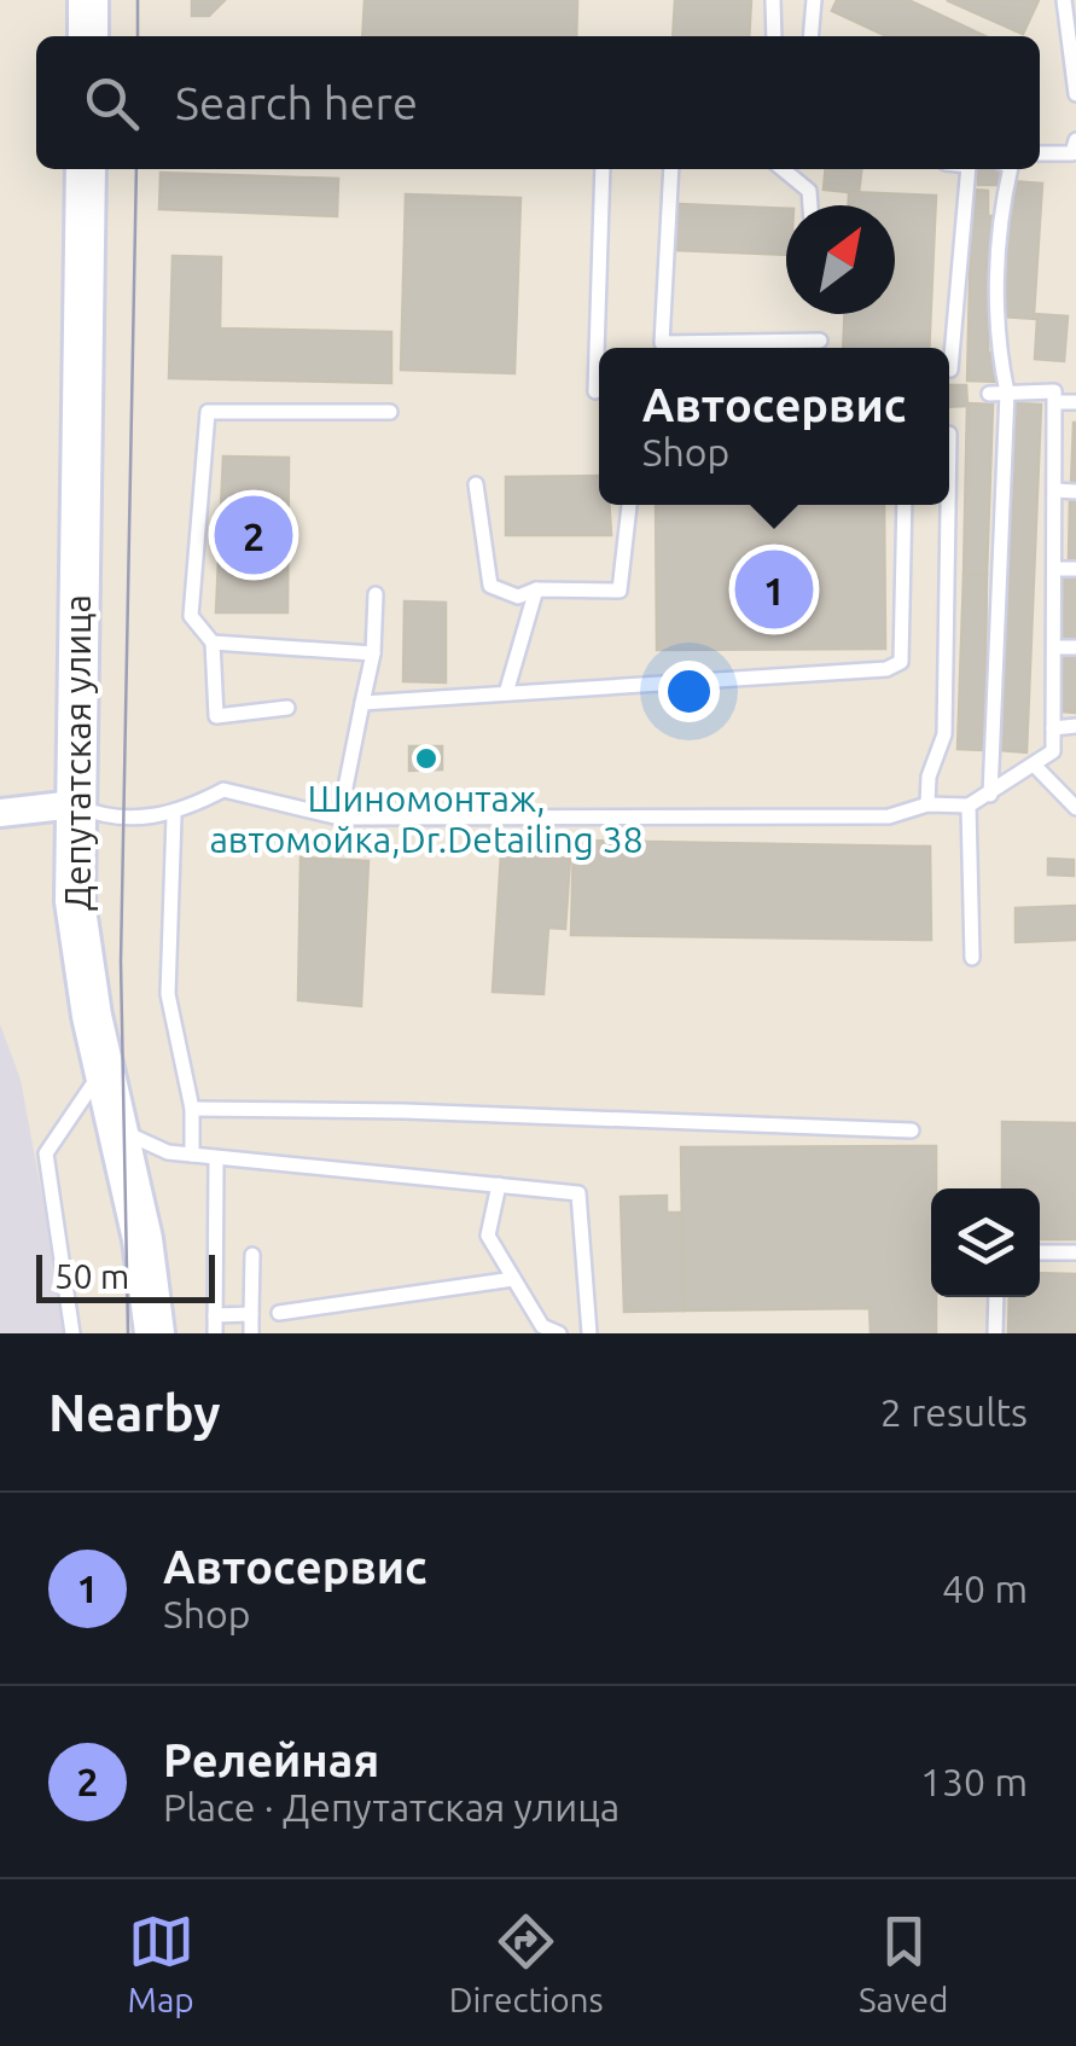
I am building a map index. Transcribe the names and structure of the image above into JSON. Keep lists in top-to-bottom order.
{
  "streets": {
    "main road": ["Депутатская улица"]
  },
  "places": ["Шиномонтаж, автомойка,Dr.Detailing 38"],
  "scale_bar": "50 m",
  "north": "top right",
  "page": {
    "search": "Search here",
    "popup": ["Автосервис", "Shop"],
    "pins": ["2", "1"],
    "scale": "50 m",
    "heading": ["Nearby", "2 results"],
    "list": [
      {
        "mark": "1",
        "name": "Автосервис",
        "note": "Shop",
        "value": "40 m"
      },
      {
        "mark": "2",
        "name": "Релейная",
        "note": "Place · Депутатская улица",
        "value": "130 m"
      }
    ],
    "nav": ["Map", "Directions", "Saved"]
  }
}
